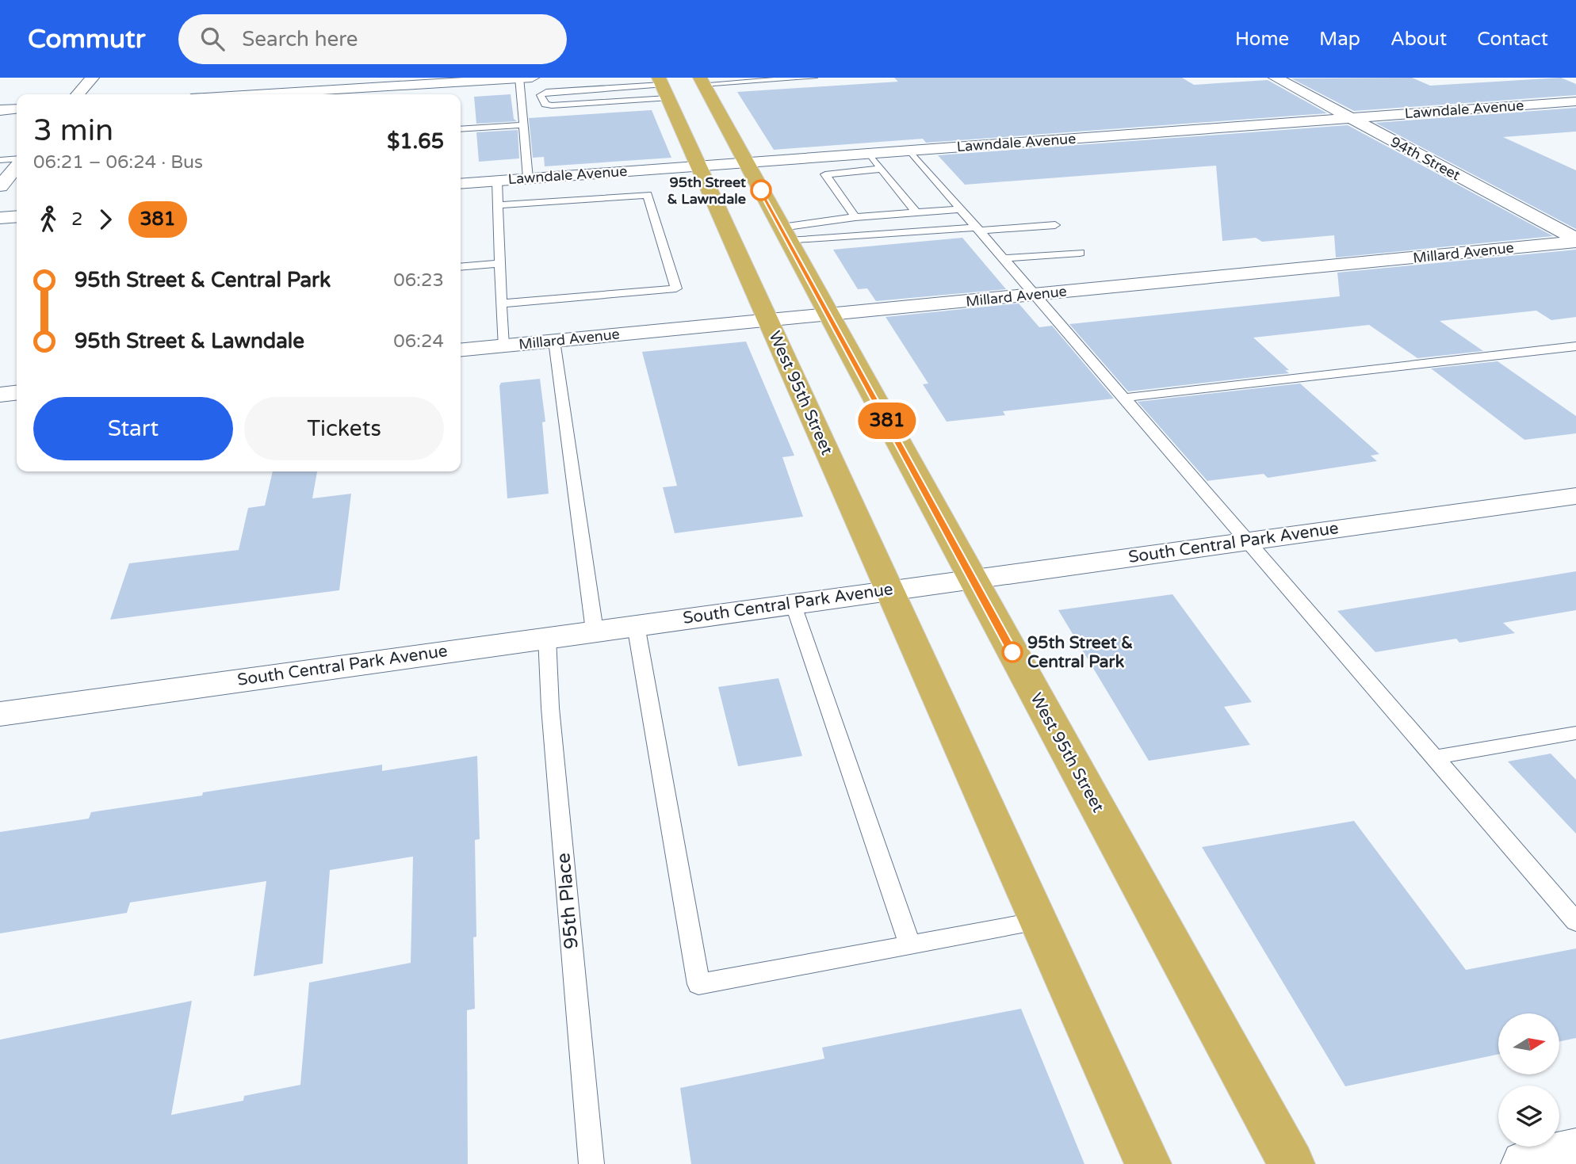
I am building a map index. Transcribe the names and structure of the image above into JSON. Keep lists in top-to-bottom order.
{
  "streets": {
    "main road": ["West 95th Street"],
    "street": [
      "Lawndale Avenue",
      "94th Street",
      "Millard Avenue",
      "South Central Park Avenue"
    ],
    "lane": ["95th Place"]
  },
  "crossings": [
    ["Lawndale Avenue", "94th Street"],
    ["Lawndale Avenue", "West 95th Street"],
    ["94th Street", "Millard Avenue"],
    ["Millard Avenue", "West 95th Street"],
    ["West 95th Street", "South Central Park Avenue"],
    ["South Central Park Avenue", "95th Place"]
  ],
  "places": ["95th Street & Lawndale", "95th Street & Central Park"],
  "lines": ["bus line 381"],
  "north": "right",
  "page": {
    "header": "Commutr",
    "search": "Search here",
    "nav": [
      "Home",
      "Map",
      "About",
      "Contact"
    ],
    "on_map": "381",
    "heading": ["3 min", "06:21 – 06:24 · Bus", "$1.65"],
    "legs": ["2", "381"],
    "list": [
      {
        "name": "95th Street & Central Park",
        "value": "06:23"
      },
      {
        "name": "95th Street & Lawndale",
        "value": "06:24"
      }
    ],
    "buttons": ["Start", "Tickets"]
  }
}
